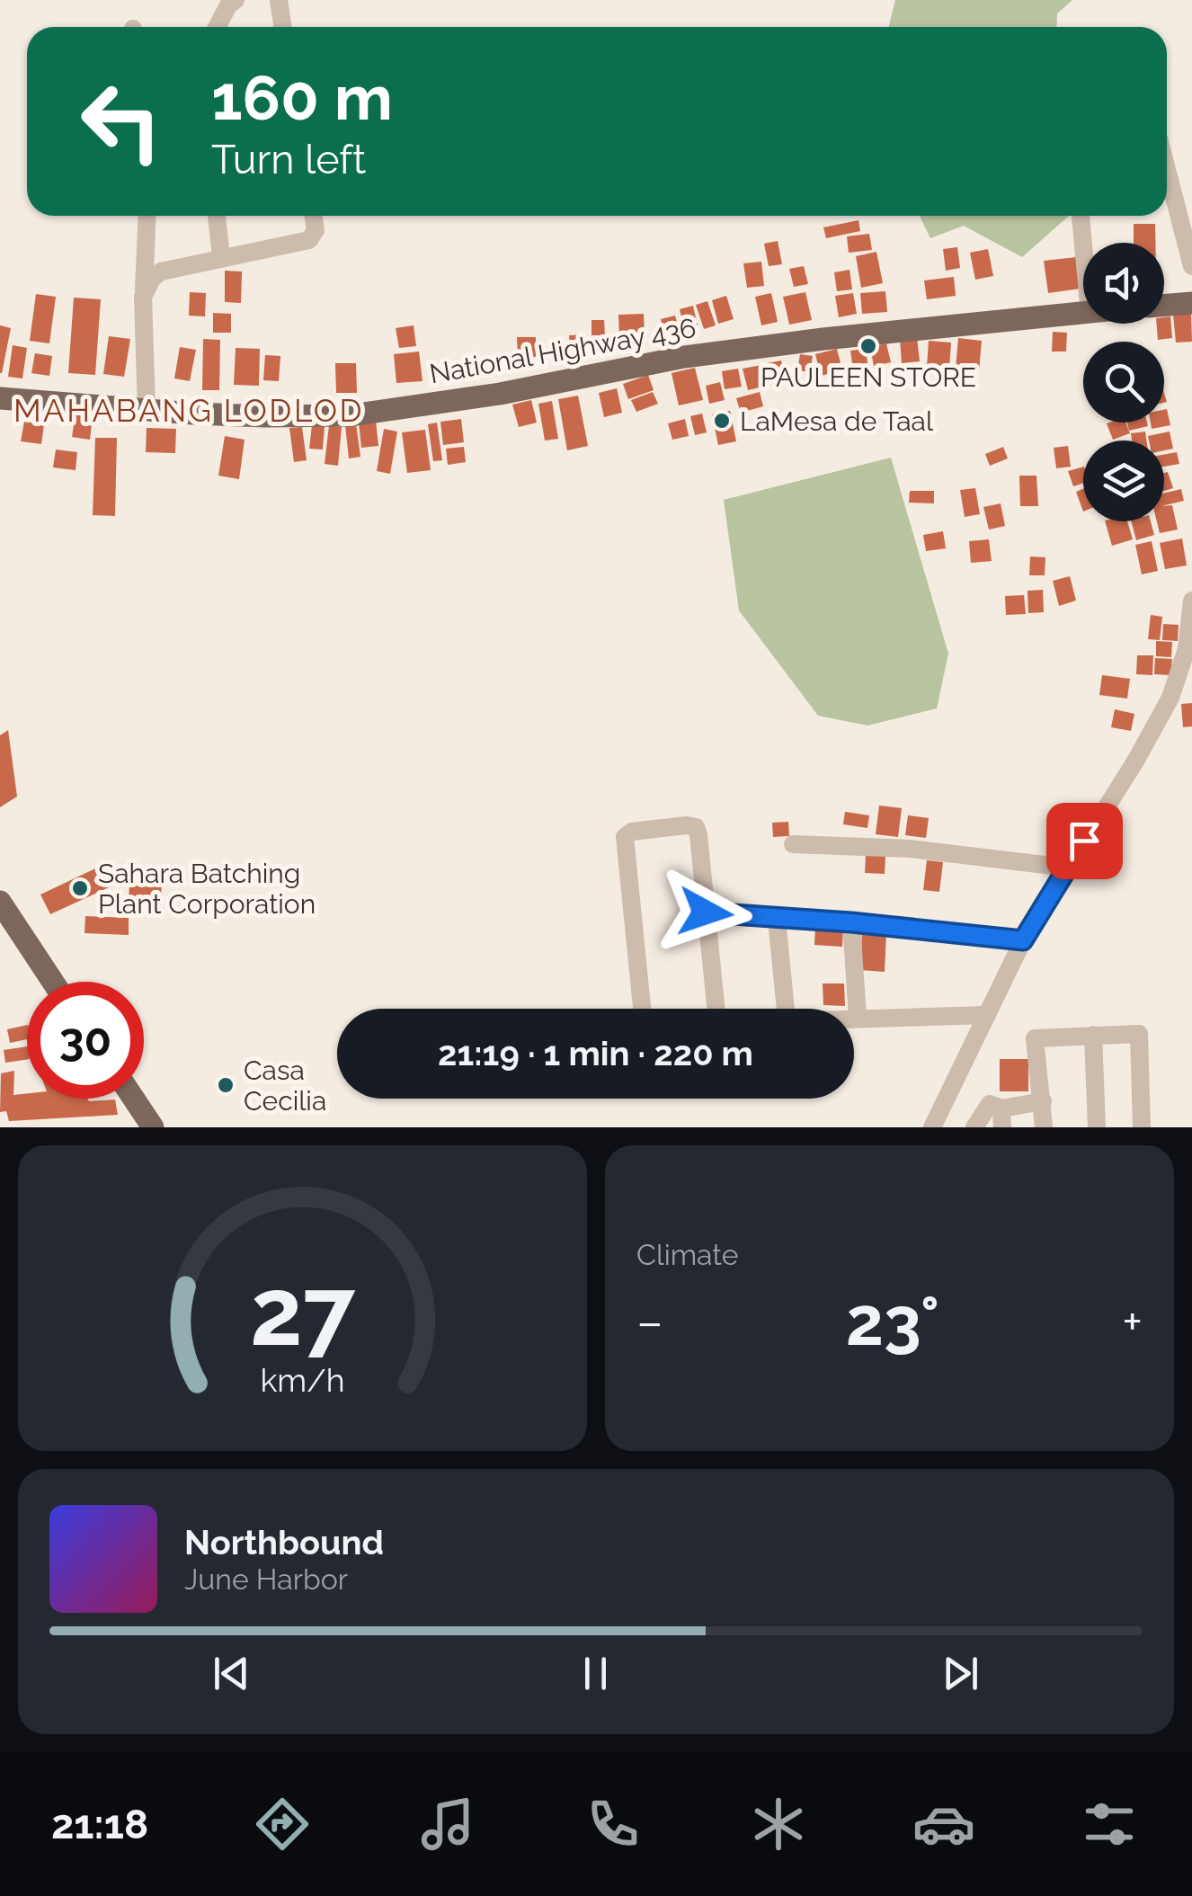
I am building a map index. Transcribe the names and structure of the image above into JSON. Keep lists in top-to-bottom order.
{
  "streets": {
    "main road": ["National Highway 436"]
  },
  "districts": ["MAHABANG LODLOD"],
  "places": [
    "PAULEEN STORE",
    "LaMesa de Taal",
    "Sahara Batching Plant Corporation",
    "Casa Cecilia"
  ],
  "page": {
    "turn": ["160 m", "Turn left"],
    "limit": "30",
    "trip": "21:19 · 1 min · 220 m",
    "tile": "Climate",
    "heat": ["−", "23°", "+"],
    "song": ["Northbound", "June Harbor"],
    "tabs": "21:18",
    "gauge": ["27", "km/h"]
  }
}
